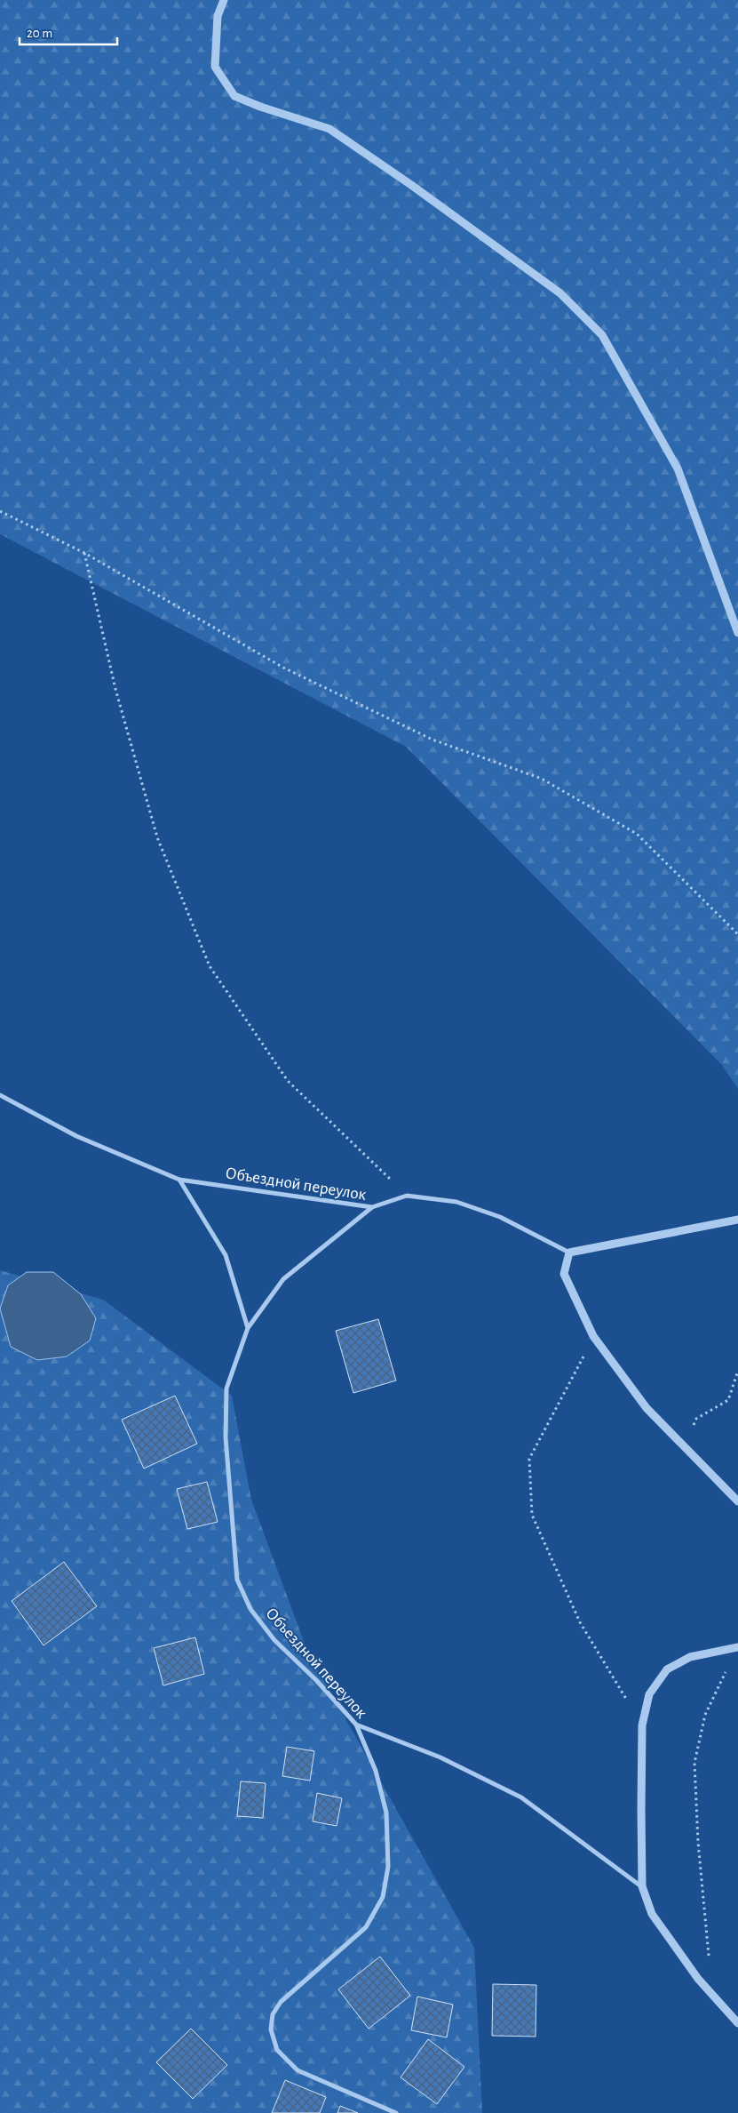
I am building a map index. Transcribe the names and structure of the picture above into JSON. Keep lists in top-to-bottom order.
{
  "streets": {
    "street": ["Объездной переулок"]
  },
  "scale_bar": "20 m"
}
